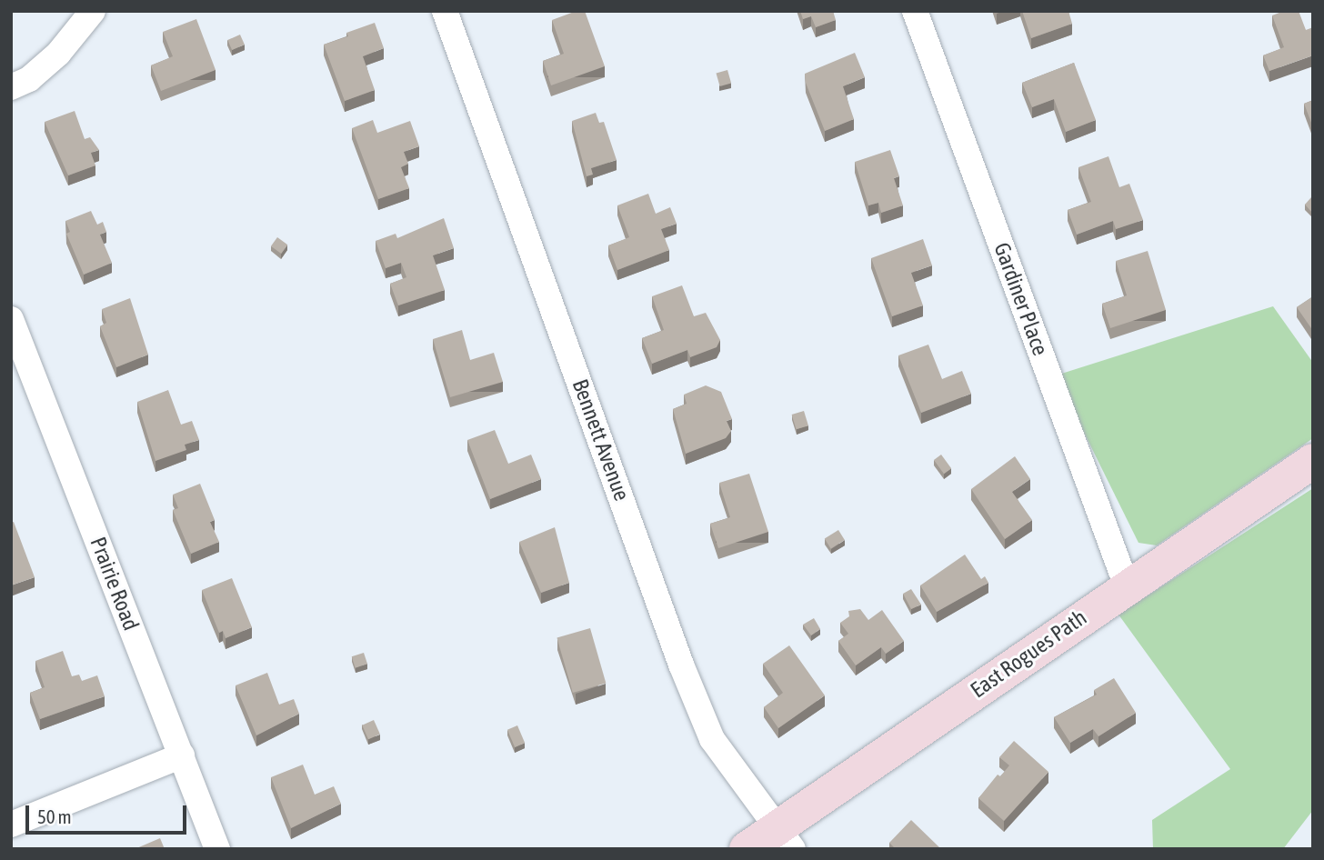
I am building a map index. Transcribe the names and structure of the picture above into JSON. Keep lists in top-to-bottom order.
{
  "streets": {
    "street": [
      "Gardiner Place",
      "Bennett Avenue",
      "Prairie Road",
      "East Rogues Path"
    ]
  },
  "crossings": [
    ["Gardiner Place", "East Rogues Path"],
    ["Bennett Avenue", "East Rogues Path"]
  ],
  "scale_bar": "50 m"
}
